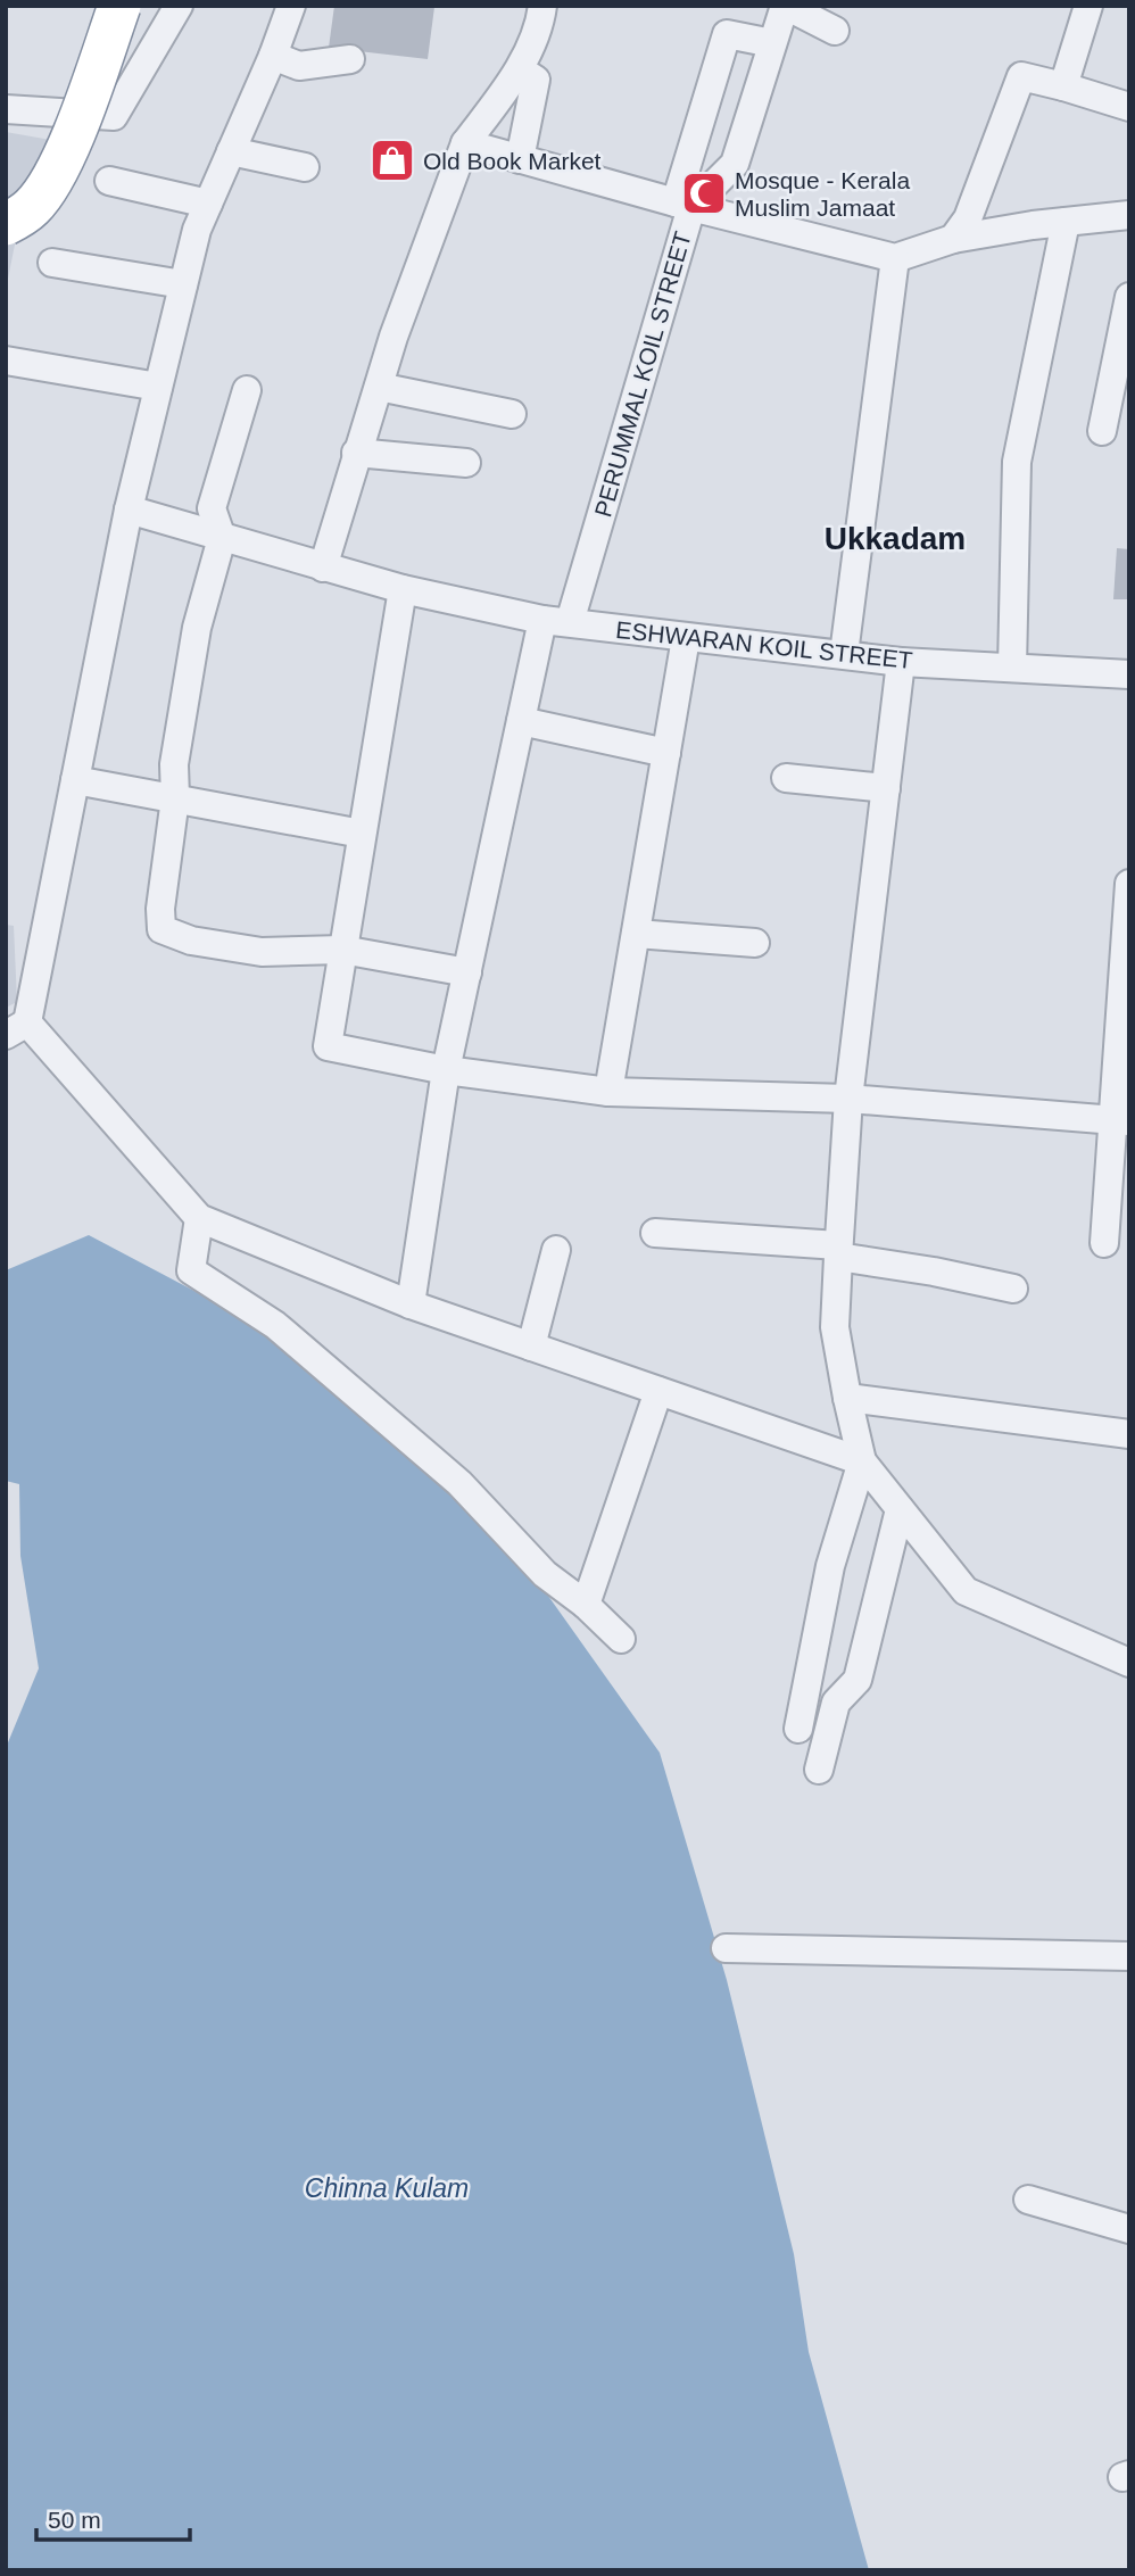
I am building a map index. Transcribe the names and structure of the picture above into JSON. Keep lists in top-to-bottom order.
{
  "streets": {
    "street": ["PERUMMAL KOIL STREET", "ESHWARAN KOIL STREET"]
  },
  "crossings": [
    ["PERUMMAL KOIL STREET", "ESHWARAN KOIL STREET"]
  ],
  "districts": ["Ukkadam"],
  "water": ["Chinna Kulam"],
  "places": {
    "shop": ["Old Book Market"],
    "mosque": ["Mosque - Kerala Muslim Jamaat"]
  },
  "scale_bar": "50 m"
}
